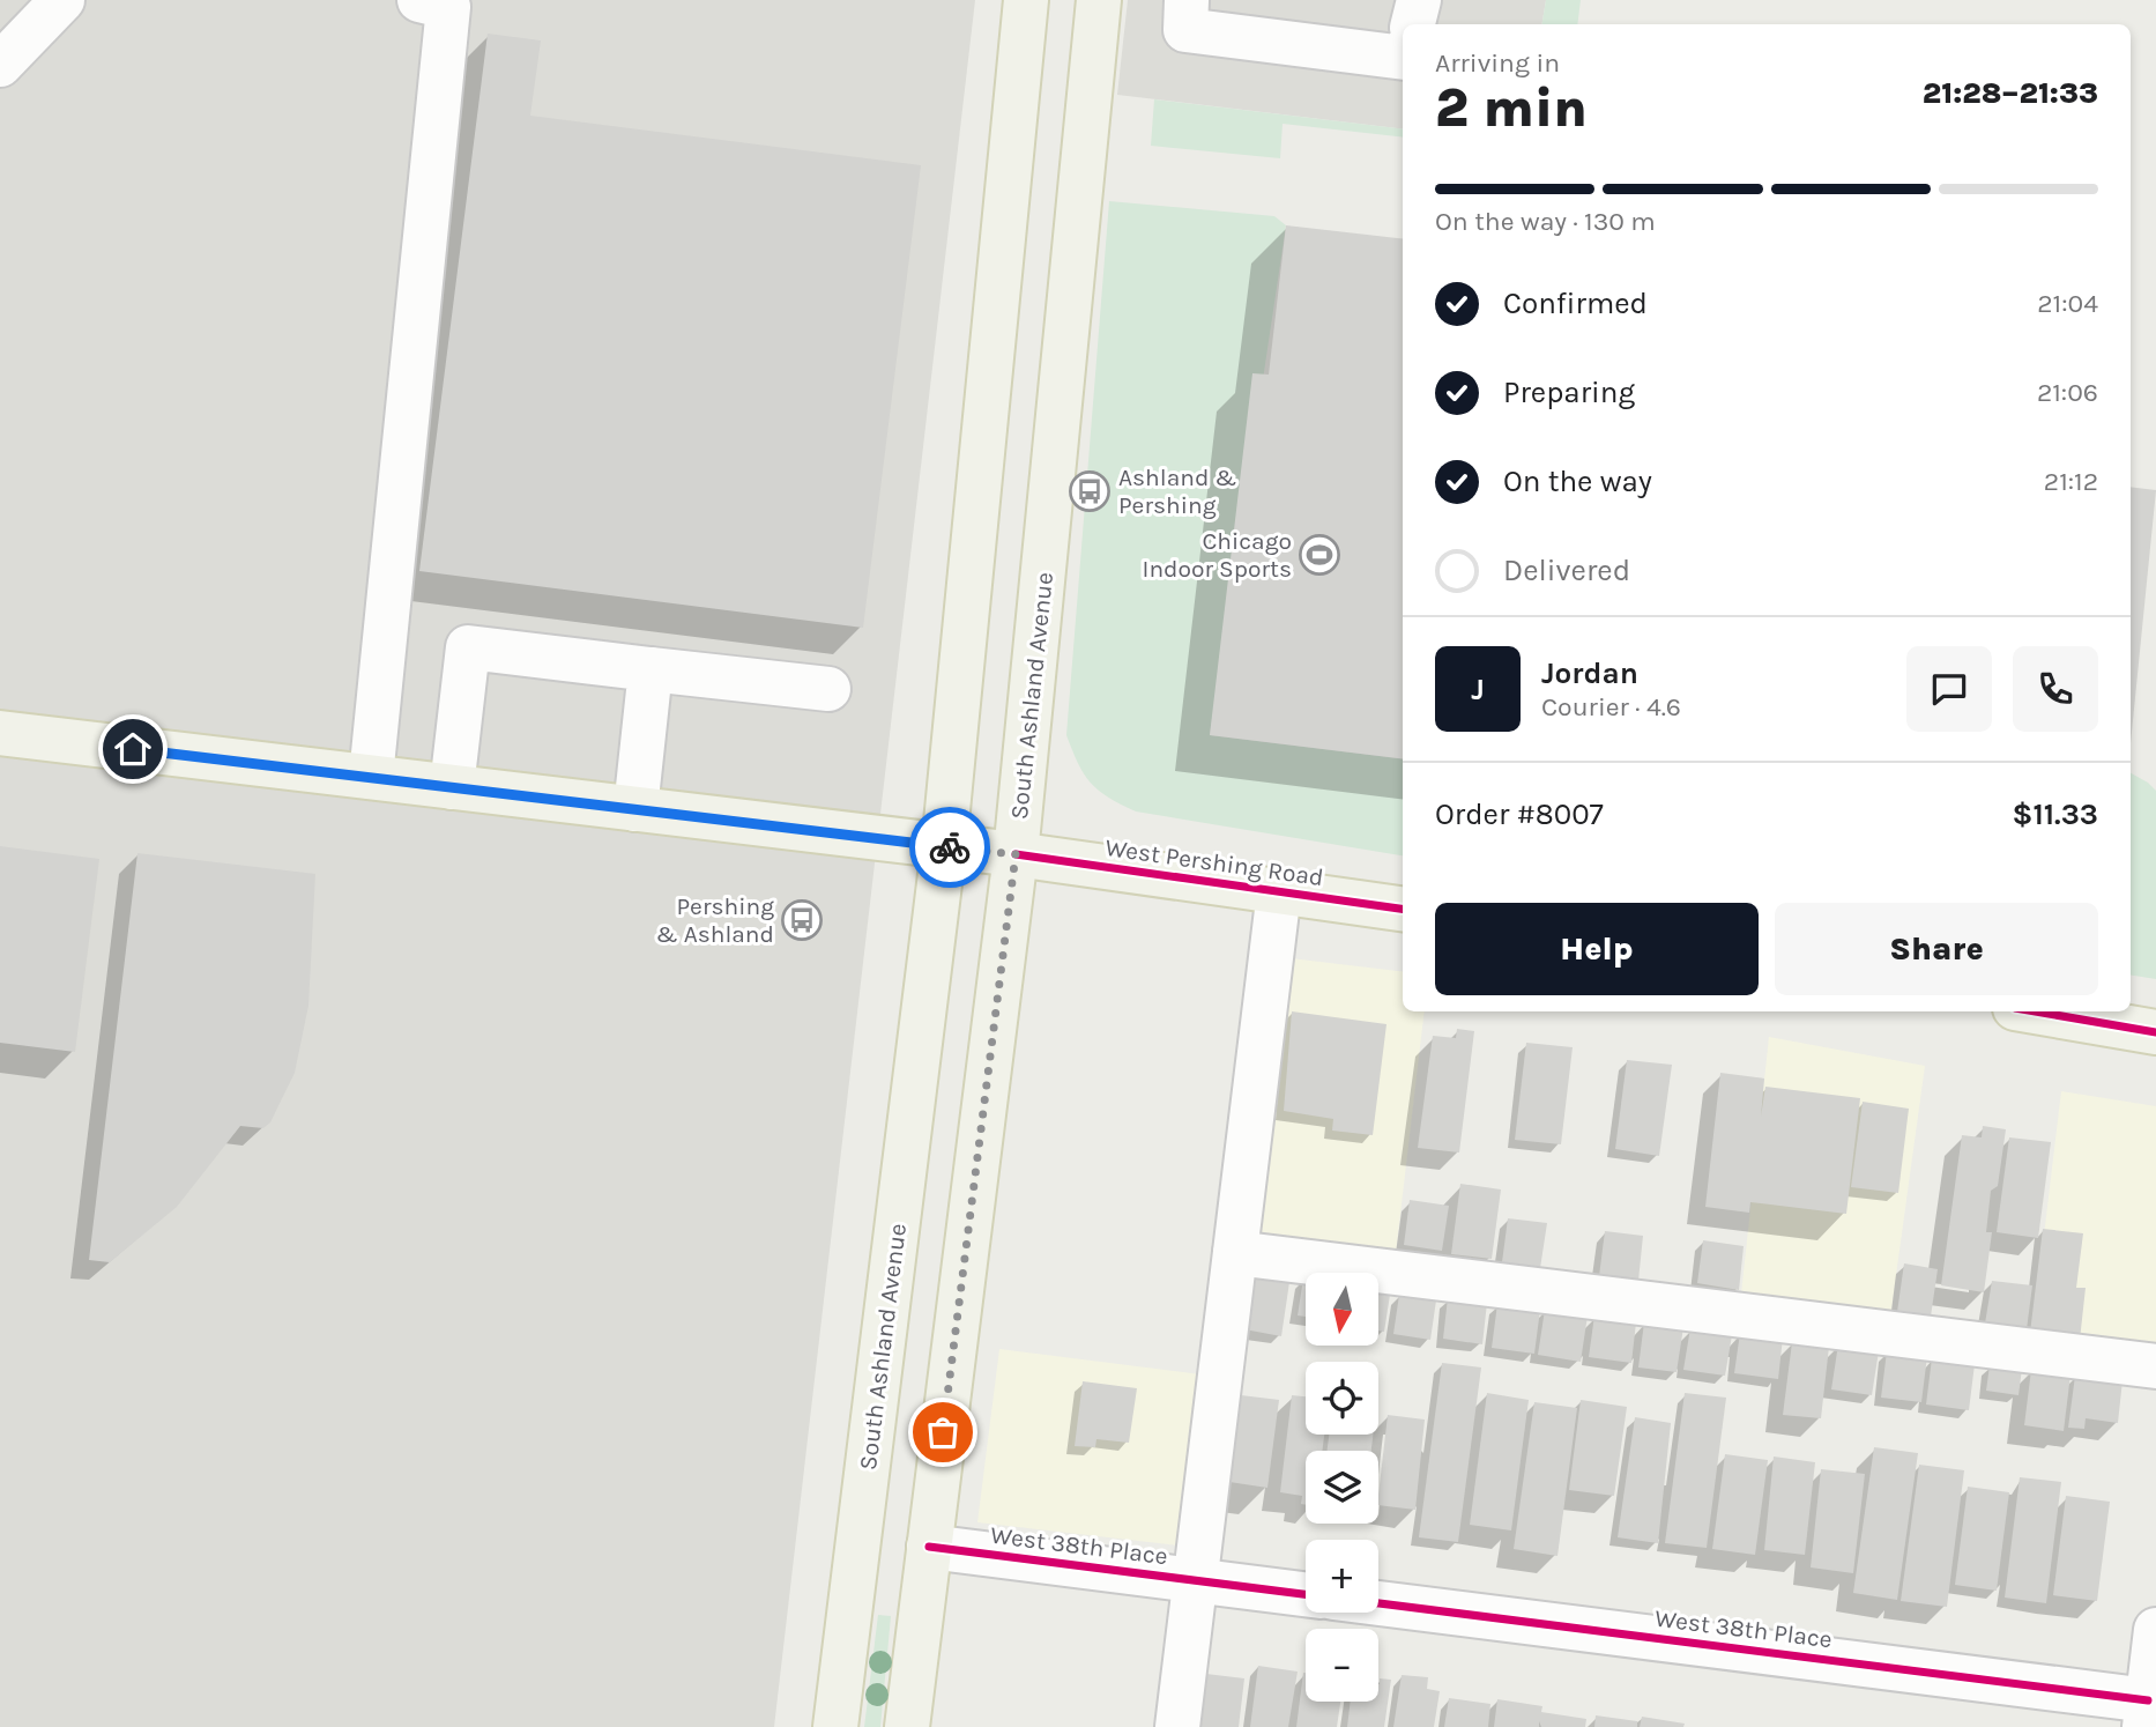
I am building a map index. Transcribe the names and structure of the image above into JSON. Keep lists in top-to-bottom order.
{
  "streets": {
    "main road": ["South Ashland Avenue", "West Pershing Road"],
    "street": ["West 38th Place"]
  },
  "crossings": [
    ["South Ashland Avenue", "West Pershing Road"],
    ["South Ashland Avenue", "West 38th Place"]
  ],
  "places": {
    "bus stop": ["Ashland & Pershing", "Pershing & Ashland"],
    "sports": ["Chicago Indoor Sports"]
  },
  "north": "bottom",
  "page": {
    "heading": ["2 min", "Arriving in", "21:28–21:33"],
    "panel": [
      "Jordan",
      "Courier · 4.6",
      "Order #8007",
      "$11.33"
    ],
    "bar": "On the way · 130 m",
    "list": [
      ["Confirmed", "21:04"],
      ["Preparing", "21:06"],
      ["On the way", "21:12"],
      "Delivered"
    ],
    "round": "J",
    "buttons": ["Help", "Share"],
    "map_buttons": ["+", "−"]
  }
}
